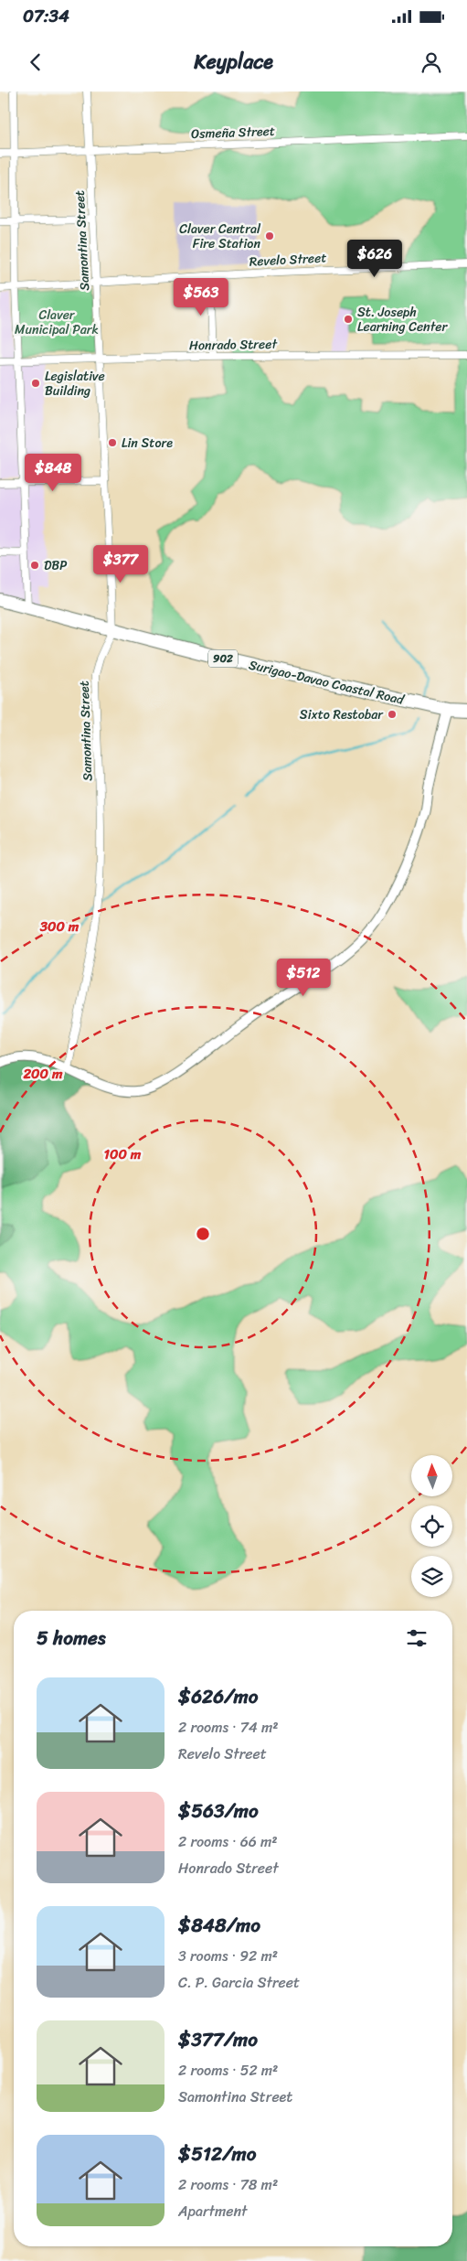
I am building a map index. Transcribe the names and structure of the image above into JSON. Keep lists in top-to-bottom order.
{
  "streets": {
    "highway": ["902", "Surigao-Davao Coastal Road"],
    "street": [
      "Osmeña Street",
      "Samontina Street",
      "Revelo Street",
      "Honrado Street"
    ]
  },
  "crossings": [
    ["Osmeña Street", "Samontina Street"],
    ["Samontina Street", "Revelo Street"],
    ["Samontina Street", "Honrado Street"],
    ["Samontina Street", "Surigao-Davao Coastal Road"]
  ],
  "parks": ["Claver Municipal Park"],
  "places": [
    "Claver Central Fire Station",
    "St. Joseph Learning Center",
    "Legislative Building",
    "Lin Store",
    "DBP",
    "Sixto Restobar"
  ],
  "north": "top",
  "page": {
    "status": "07:34",
    "header": "Keyplace",
    "price": [
      "$626",
      "$563",
      "$848",
      "$377",
      "$512"
    ],
    "heading": "5 homes",
    "list": [
      {
        "name": "$626/mo",
        "note": "2 rooms · 74 m² · Revelo Street"
      },
      {
        "name": "$563/mo",
        "note": "2 rooms · 66 m² · Honrado Street"
      },
      {
        "name": "$848/mo",
        "note": "3 rooms · 92 m² · C. P. Garcia Street"
      },
      {
        "name": "$377/mo",
        "note": "2 rooms · 52 m² · Samontina Street"
      },
      {
        "name": "$512/mo",
        "note": "2 rooms · 78 m² · Apartment"
      }
    ]
  },
  "rings": ["300 m", "200 m", "100 m"]
}
